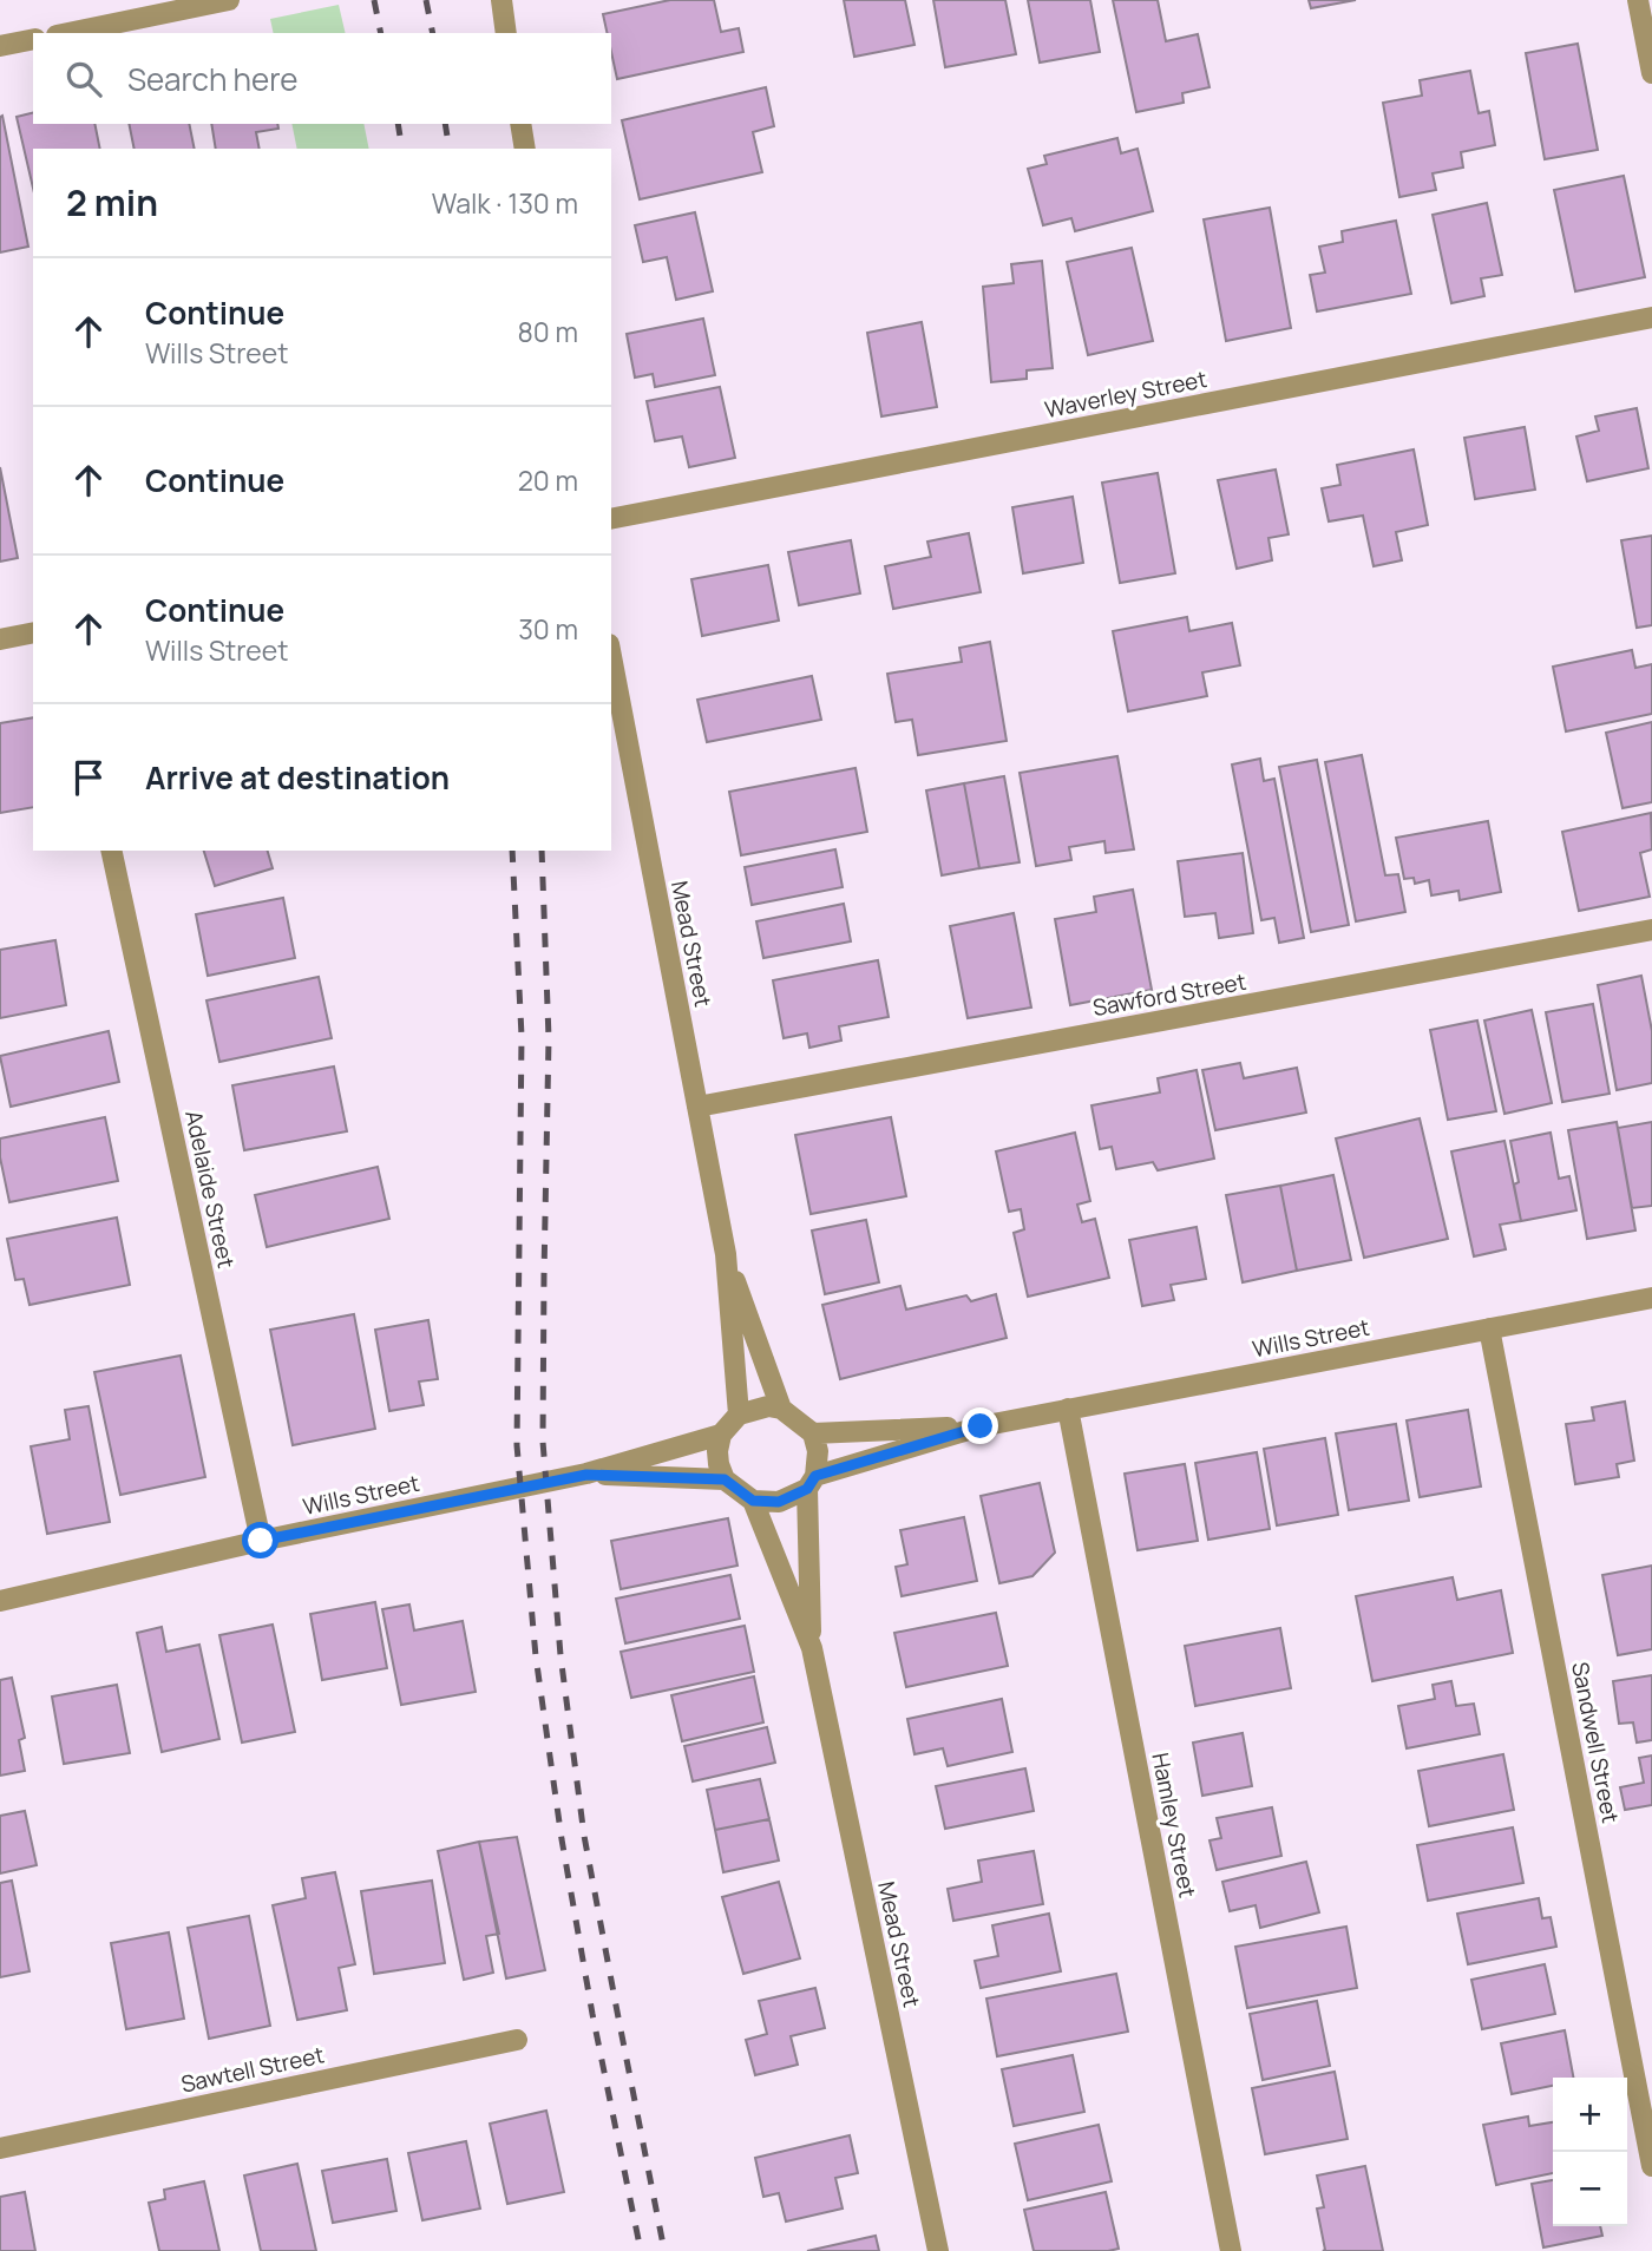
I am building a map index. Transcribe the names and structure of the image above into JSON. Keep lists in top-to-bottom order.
{
  "streets": {
    "street": [
      "Waverley Street",
      "Mead Street",
      "Sawford Street",
      "Adelaide Street",
      "Wills Street",
      "Sandwell Street",
      "Hamley Street",
      "Sawtell Street"
    ]
  },
  "crossings": [
    ["Mead Street", "Sawford Street"],
    ["Mead Street", "Wills Street"],
    ["Adelaide Street", "Wills Street"],
    ["Wills Street", "Sandwell Street"],
    ["Wills Street", "Hamley Street"]
  ],
  "page": {
    "search": "Search here",
    "heading": ["2 min", "Walk · 130 m"],
    "list": [
      ["Continue", "Wills Street", "80 m"],
      ["Continue", "20 m"],
      ["Continue", "Wills Street", "30 m"],
      "Arrive at destination"
    ],
    "map_buttons": ["+", "−"]
  }
}
